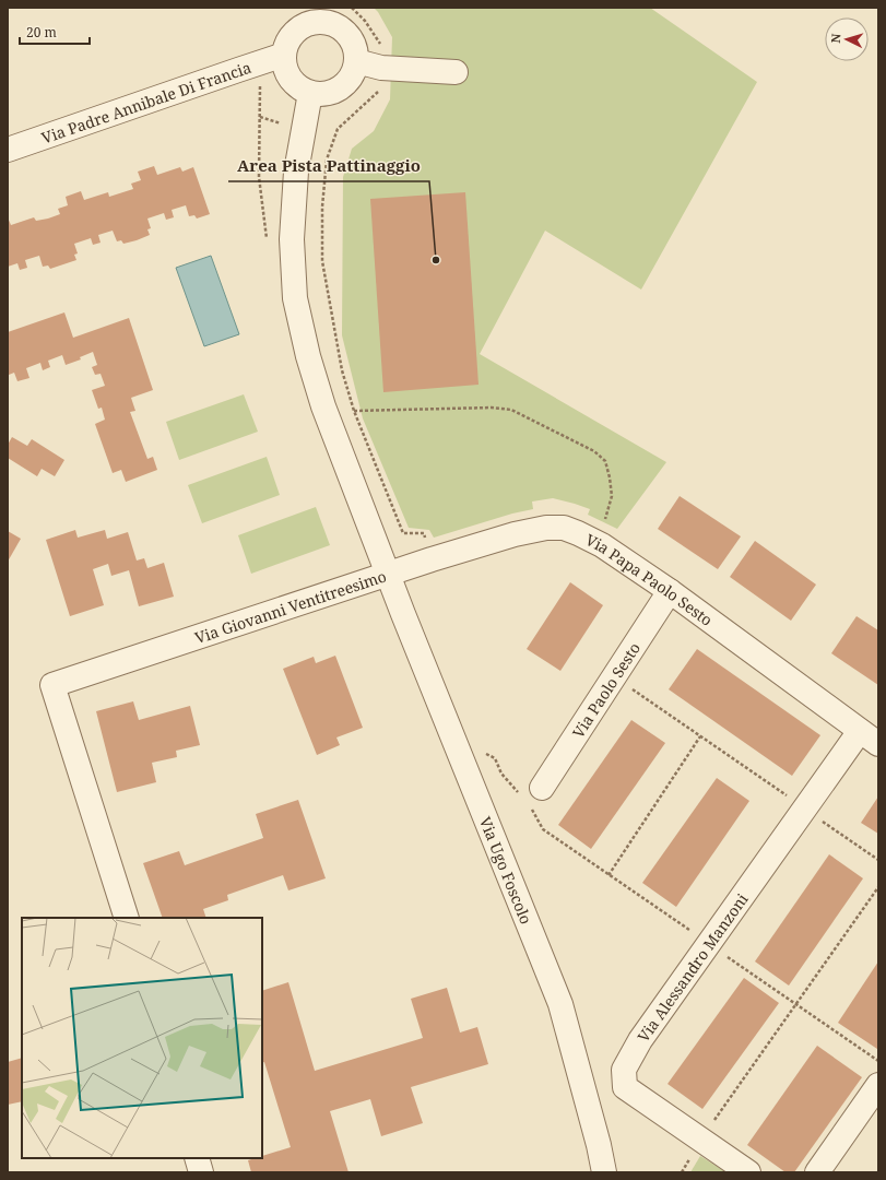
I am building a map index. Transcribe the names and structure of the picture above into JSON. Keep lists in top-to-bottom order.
{
  "streets": {
    "street": [
      "Via Padre Annibale Di Francia",
      "Via Papa Paolo Sesto",
      "Via Giovanni Ventitreesimo",
      "Via Paolo Sesto",
      "Via Ugo Foscolo",
      "Via Alessandro Manzoni"
    ]
  },
  "crossings": [
    ["Via Padre Annibale Di Francia", "Via Giovanni Ventitreesimo"],
    ["Via Papa Paolo Sesto", "Via Giovanni Ventitreesimo"],
    ["Via Papa Paolo Sesto", "Via Paolo Sesto"],
    ["Via Papa Paolo Sesto", "Via Ugo Foscolo"],
    ["Via Papa Paolo Sesto", "Via Alessandro Manzoni"],
    ["Via Giovanni Ventitreesimo", "Via Ugo Foscolo"]
  ],
  "places": ["Area Pista Pattinaggio"],
  "scale_bar": "20 m",
  "north": "left"
}
